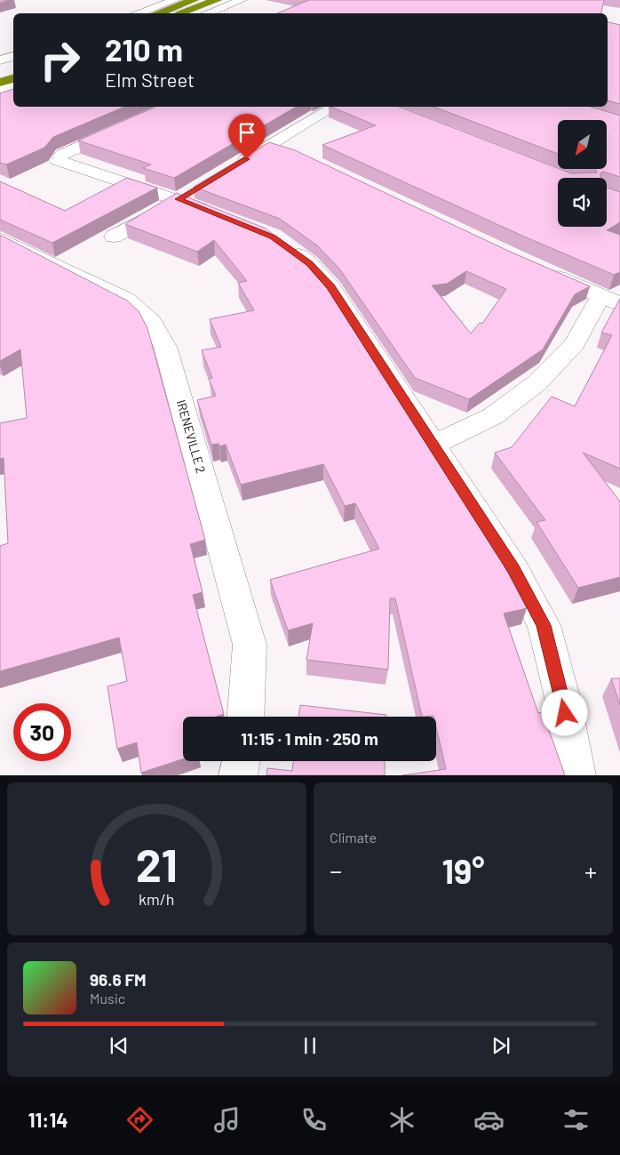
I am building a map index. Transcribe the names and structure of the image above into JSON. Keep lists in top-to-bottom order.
{
  "streets": {
    "street": ["IRENEVILLE 2"]
  },
  "north": "bottom left",
  "page": {
    "turn": ["210 m", "Elm Street"],
    "limit": "30",
    "trip": "11:15 · 1 min · 250 m",
    "tile": "Climate",
    "heat": ["−", "19°", "+"],
    "song": ["96.6 FM", "Music"],
    "tabs": "11:14",
    "gauge": ["21", "km/h"]
  }
}
